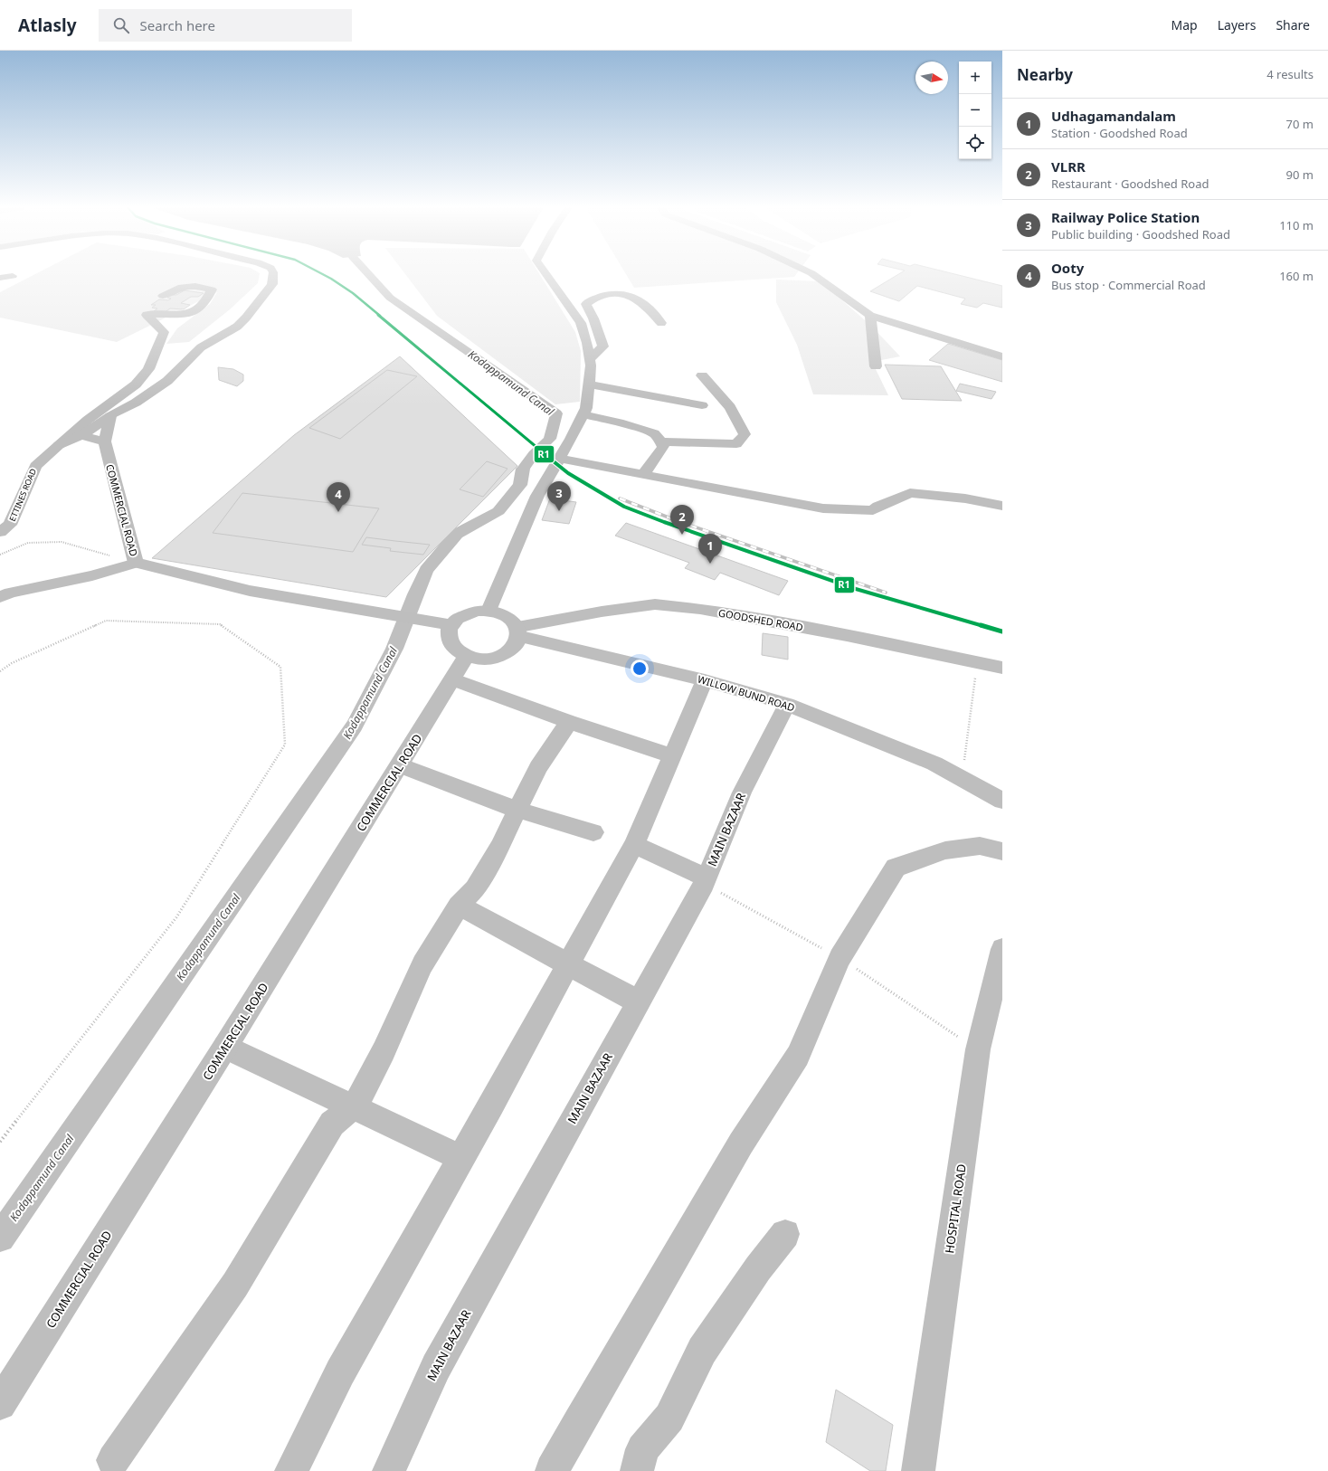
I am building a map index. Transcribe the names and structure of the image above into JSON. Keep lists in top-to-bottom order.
{
  "streets": {
    "street": [
      "ETTINES ROAD",
      "COMMERCIAL ROAD",
      "GOODSHED ROAD",
      "WILLOW BUND ROAD",
      "MAIN BAZAAR",
      "HOSPITAL ROAD"
    ]
  },
  "crossings": [
    ["COMMERCIAL ROAD", "GOODSHED ROAD"],
    ["COMMERCIAL ROAD", "WILLOW BUND ROAD"],
    ["GOODSHED ROAD", "WILLOW BUND ROAD"],
    ["WILLOW BUND ROAD", "MAIN BAZAAR"]
  ],
  "water": ["Kodappamund Canal"],
  "lines": ["transit line R1"],
  "north": "right",
  "page": {
    "header": "Atlasly",
    "search": "Search here",
    "nav": ["Map", "Layers", "Share"],
    "heading": ["Nearby", "4 results"],
    "map_buttons": ["+", "−"],
    "list": [
      {
        "mark": "1",
        "name": "Udhagamandalam",
        "note": "Station · Goodshed Road",
        "value": "70 m"
      },
      {
        "mark": "2",
        "name": "VLRR",
        "note": "Restaurant · Goodshed Road",
        "value": "90 m"
      },
      {
        "mark": "3",
        "name": "Railway Police Station",
        "note": "Public building · Goodshed Road",
        "value": "110 m"
      },
      {
        "mark": "4",
        "name": "Ooty",
        "note": "Bus stop · Commercial Road",
        "value": "160 m"
      }
    ],
    "pins": [
      "3",
      "4",
      "2",
      "1"
    ]
  }
}
